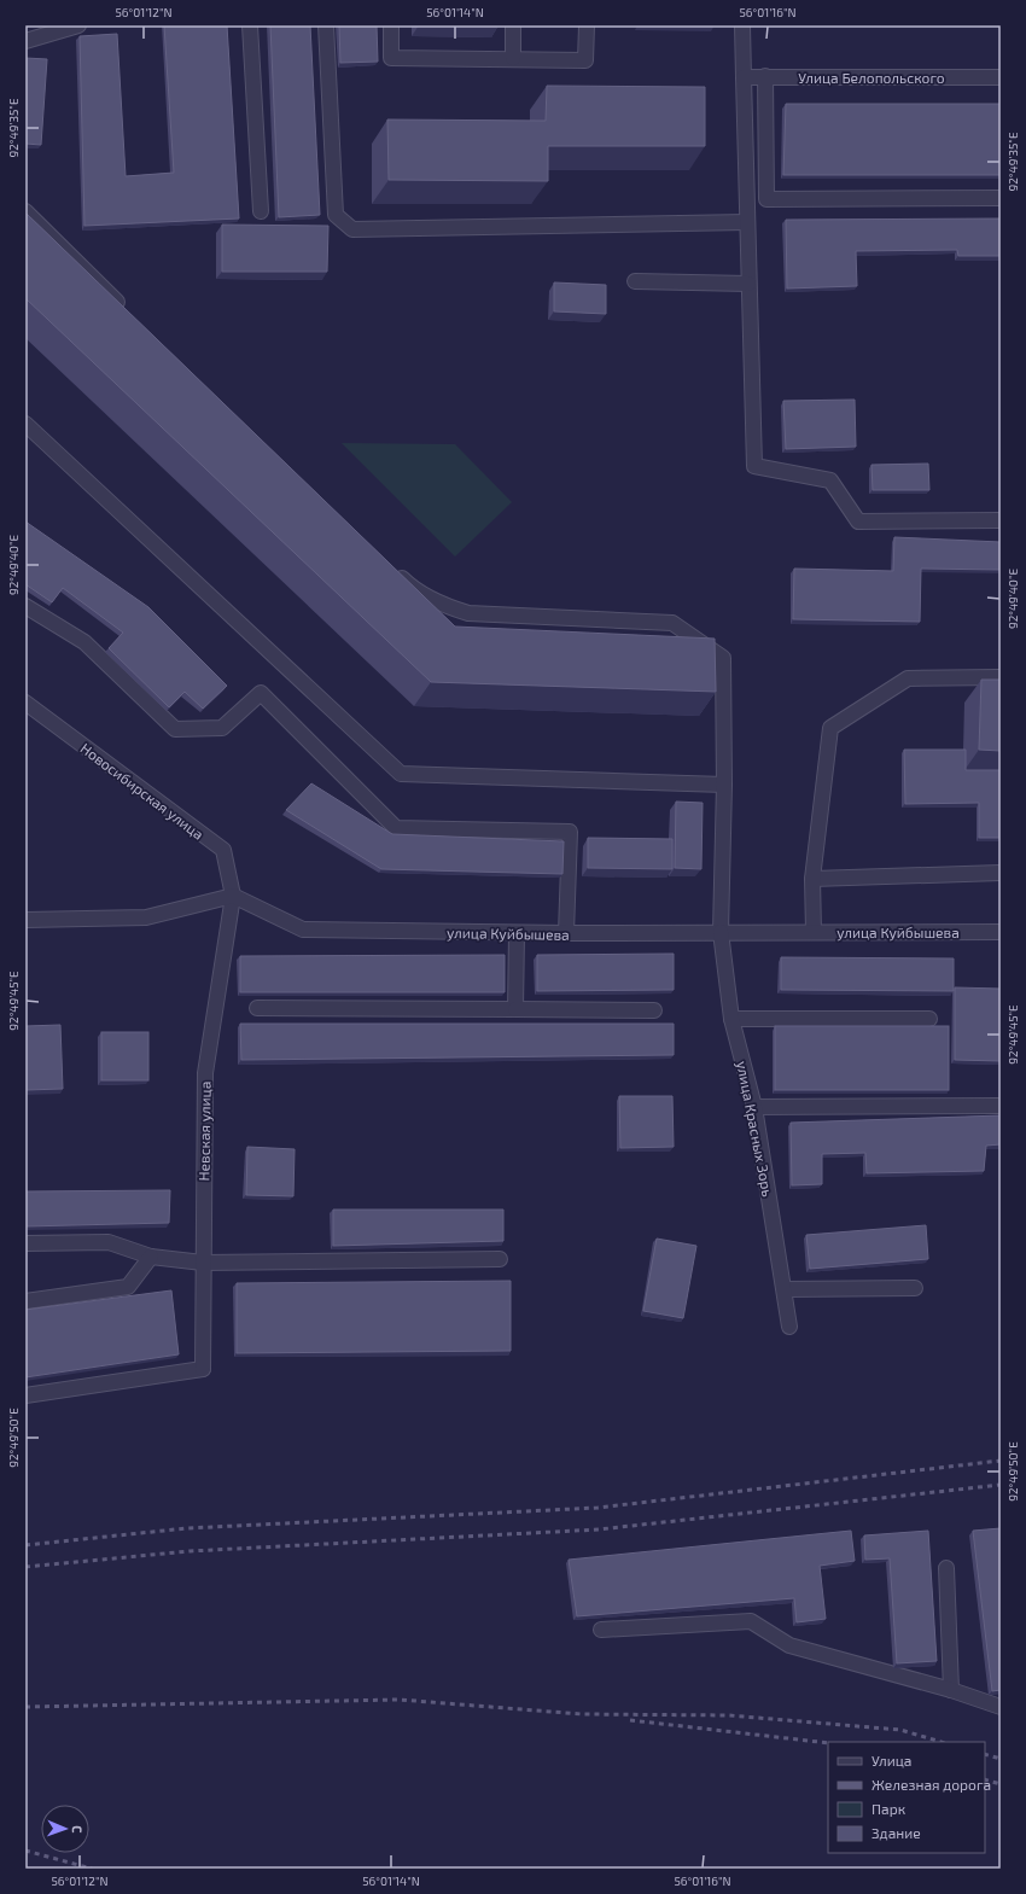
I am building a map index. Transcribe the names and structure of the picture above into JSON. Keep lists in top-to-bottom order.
{
  "streets": {
    "street": [
      "Улица Белопольского",
      "Новосибирская улица",
      "улица Куйбышева",
      "улица Красных Зорь",
      "Невская улица"
    ]
  },
  "crossings": [
    ["Новосибирская улица", "улица Куйбышева"],
    ["Новосибирская улица", "Невская улица"],
    ["улица Куйбышева", "улица Красных Зорь"],
    ["улица Куйбышева", "Невская улица"]
  ],
  "legend": [
    "Улица",
    "Железная дорога",
    "Парк",
    "Здание"
  ],
  "north": "right",
  "coordinates": [
    "56°01'12\"N",
    "56°01'14\"N",
    "56°01'16\"N",
    "92°49'35\"E",
    "92°49'40\"E",
    "92°49'45\"E",
    "92°49'50\"E"
  ]
}
